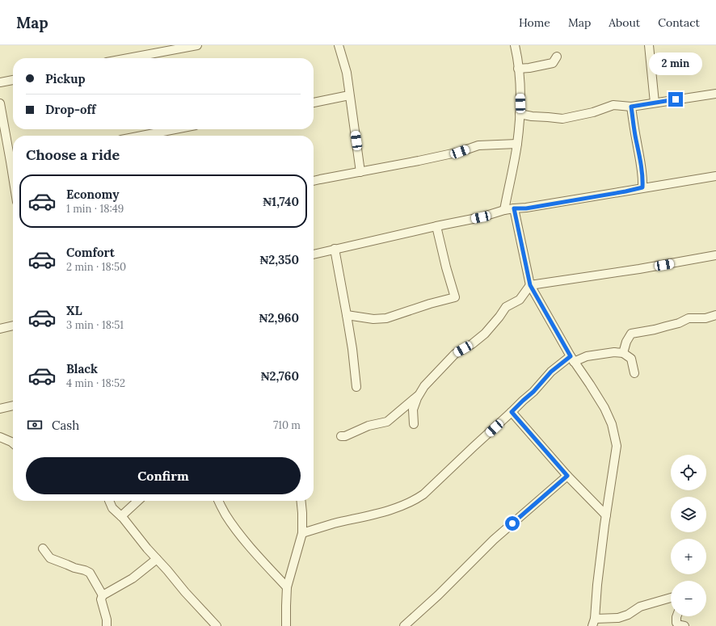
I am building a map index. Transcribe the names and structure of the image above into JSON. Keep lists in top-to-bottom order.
{
  "page": {
    "header": "Map",
    "nav": [
      "Home",
      "Map",
      "About",
      "Contact"
    ],
    "bubble": "2 min",
    "banner": ["Pickup", "Drop-off"],
    "heading": "Choose a ride",
    "list": [
      {
        "name": "Economy",
        "note": "1 min · 18:49",
        "value": "₦1,740"
      },
      {
        "name": "Comfort",
        "note": "2 min · 18:50",
        "value": "₦2,350"
      },
      {
        "name": "XL",
        "note": "3 min · 18:51",
        "value": "₦2,960"
      },
      {
        "name": "Black",
        "note": "4 min · 18:52",
        "value": "₦2,760"
      }
    ],
    "pay": ["Cash", "710 m"],
    "buttons": "Confirm",
    "map_buttons": ["+", "−"]
  }
}
